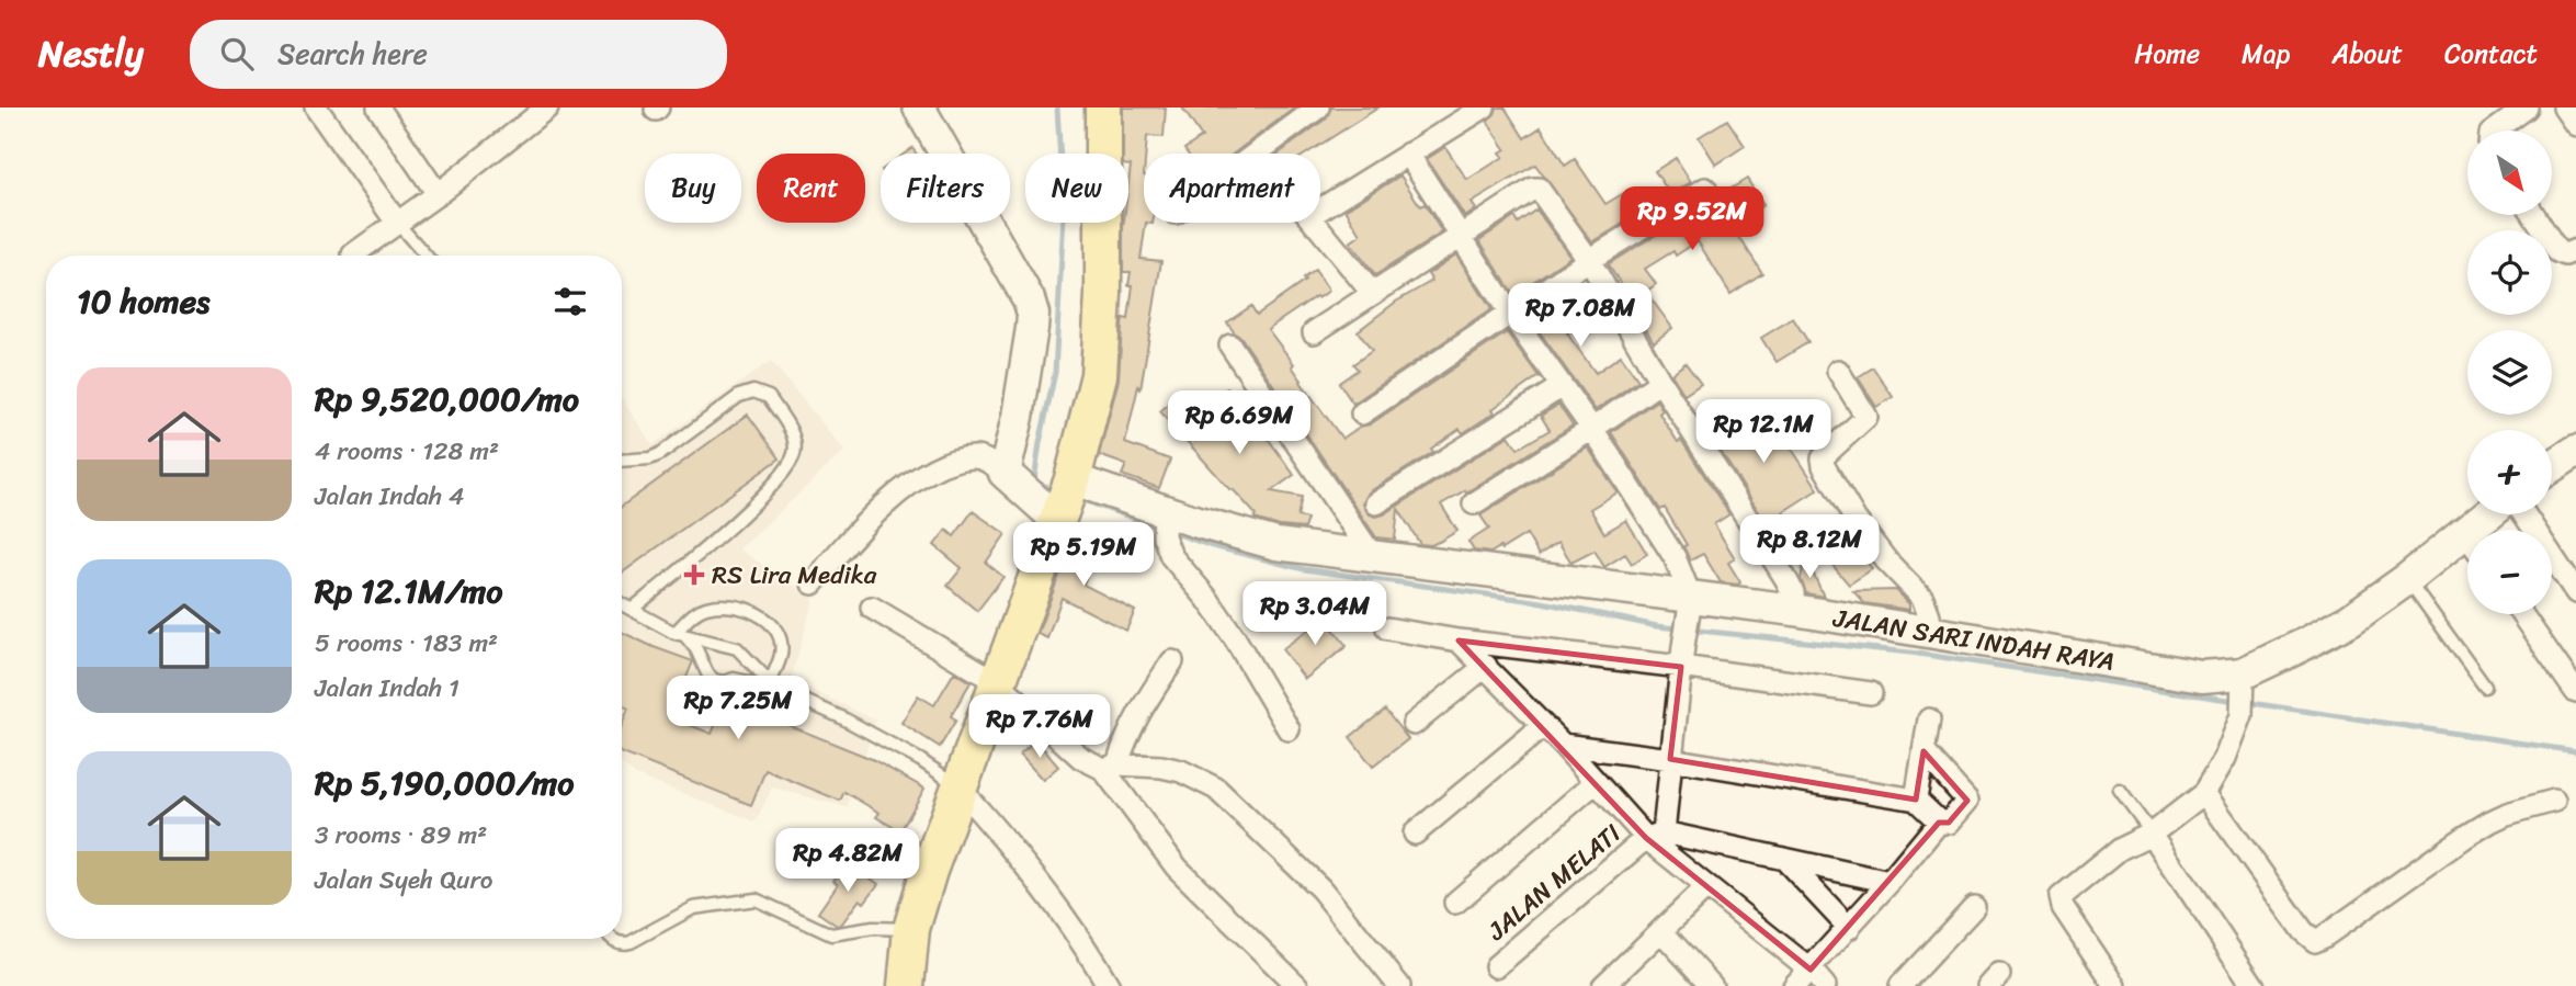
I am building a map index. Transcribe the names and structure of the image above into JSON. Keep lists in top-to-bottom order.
{
  "streets": {
    "street": ["JALAN SARI INDAH RAYA", "JALAN MELATI"]
  },
  "places": {
    "health": ["RS Lira Medika"]
  },
  "north": "bottom right",
  "page": {
    "header": "Nestly",
    "search": "Search here",
    "nav": [
      "Home",
      "Map",
      "About",
      "Contact"
    ],
    "map_buttons": ["+", "−"],
    "chip": [
      "Buy",
      "Rent",
      "Filters",
      "New",
      "Apartment"
    ],
    "price": [
      "Rp 9.52M",
      "Rp 7.08M",
      "Rp 6.69M",
      "Rp 12.1M",
      "Rp 8.12M",
      "Rp 5.19M",
      "Rp 3.04M",
      "Rp 7.25M",
      "Rp 7.76M",
      "Rp 4.82M"
    ],
    "heading": "10 homes",
    "list": [
      {
        "name": "Rp 9,520,000/mo",
        "note": "4 rooms · 128 m² · Jalan Indah 4"
      },
      {
        "name": "Rp 12.1M/mo",
        "note": "5 rooms · 183 m² · Jalan Indah 1"
      },
      {
        "name": "Rp 5,190,000/mo",
        "note": "3 rooms · 89 m² · Jalan Syeh Quro"
      }
    ]
  }
}
